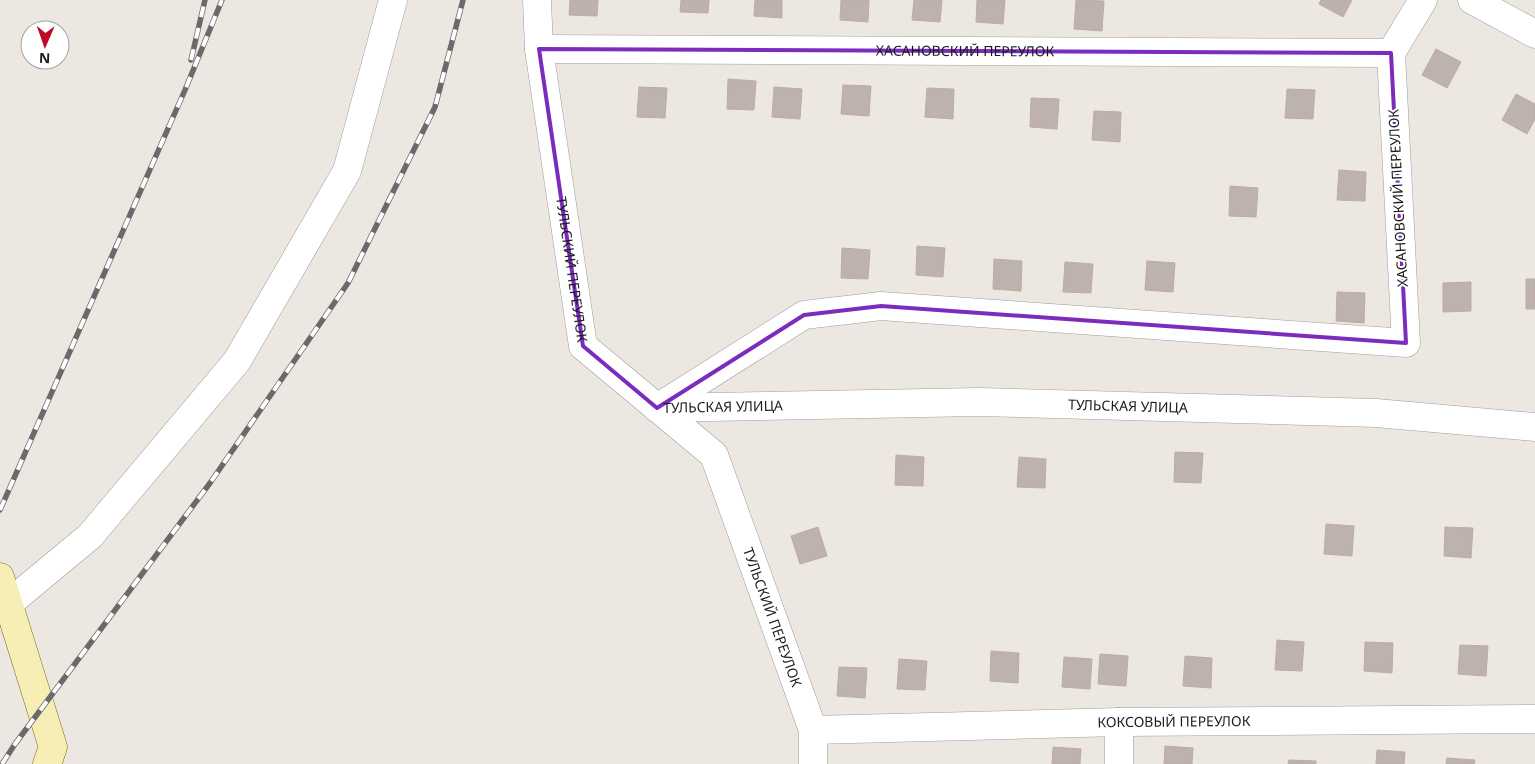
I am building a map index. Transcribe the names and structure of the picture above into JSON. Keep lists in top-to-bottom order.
{
  "streets": {
    "street": [
      "ХАСАНОВСКИЙ ПЕРЕУЛОК",
      "ТУЛЬСКИЙ ПЕРЕУЛОК",
      "ТУЛЬСКАЯ УЛИЦА",
      "КОКСОВЫЙ ПЕРЕУЛОК"
    ]
  },
  "crossings": [
    ["ХАСАНОВСКИЙ ПЕРЕУЛОК", "ТУЛЬСКИЙ ПЕРЕУЛОК"],
    ["ХАСАНОВСКИЙ ПЕРЕУЛОК", "ТУЛЬСКАЯ УЛИЦА"],
    ["ТУЛЬСКИЙ ПЕРЕУЛОК", "ТУЛЬСКАЯ УЛИЦА"],
    ["ТУЛЬСКИЙ ПЕРЕУЛОК", "КОКСОВЫЙ ПЕРЕУЛОК"]
  ],
  "north": "bottom"
}
